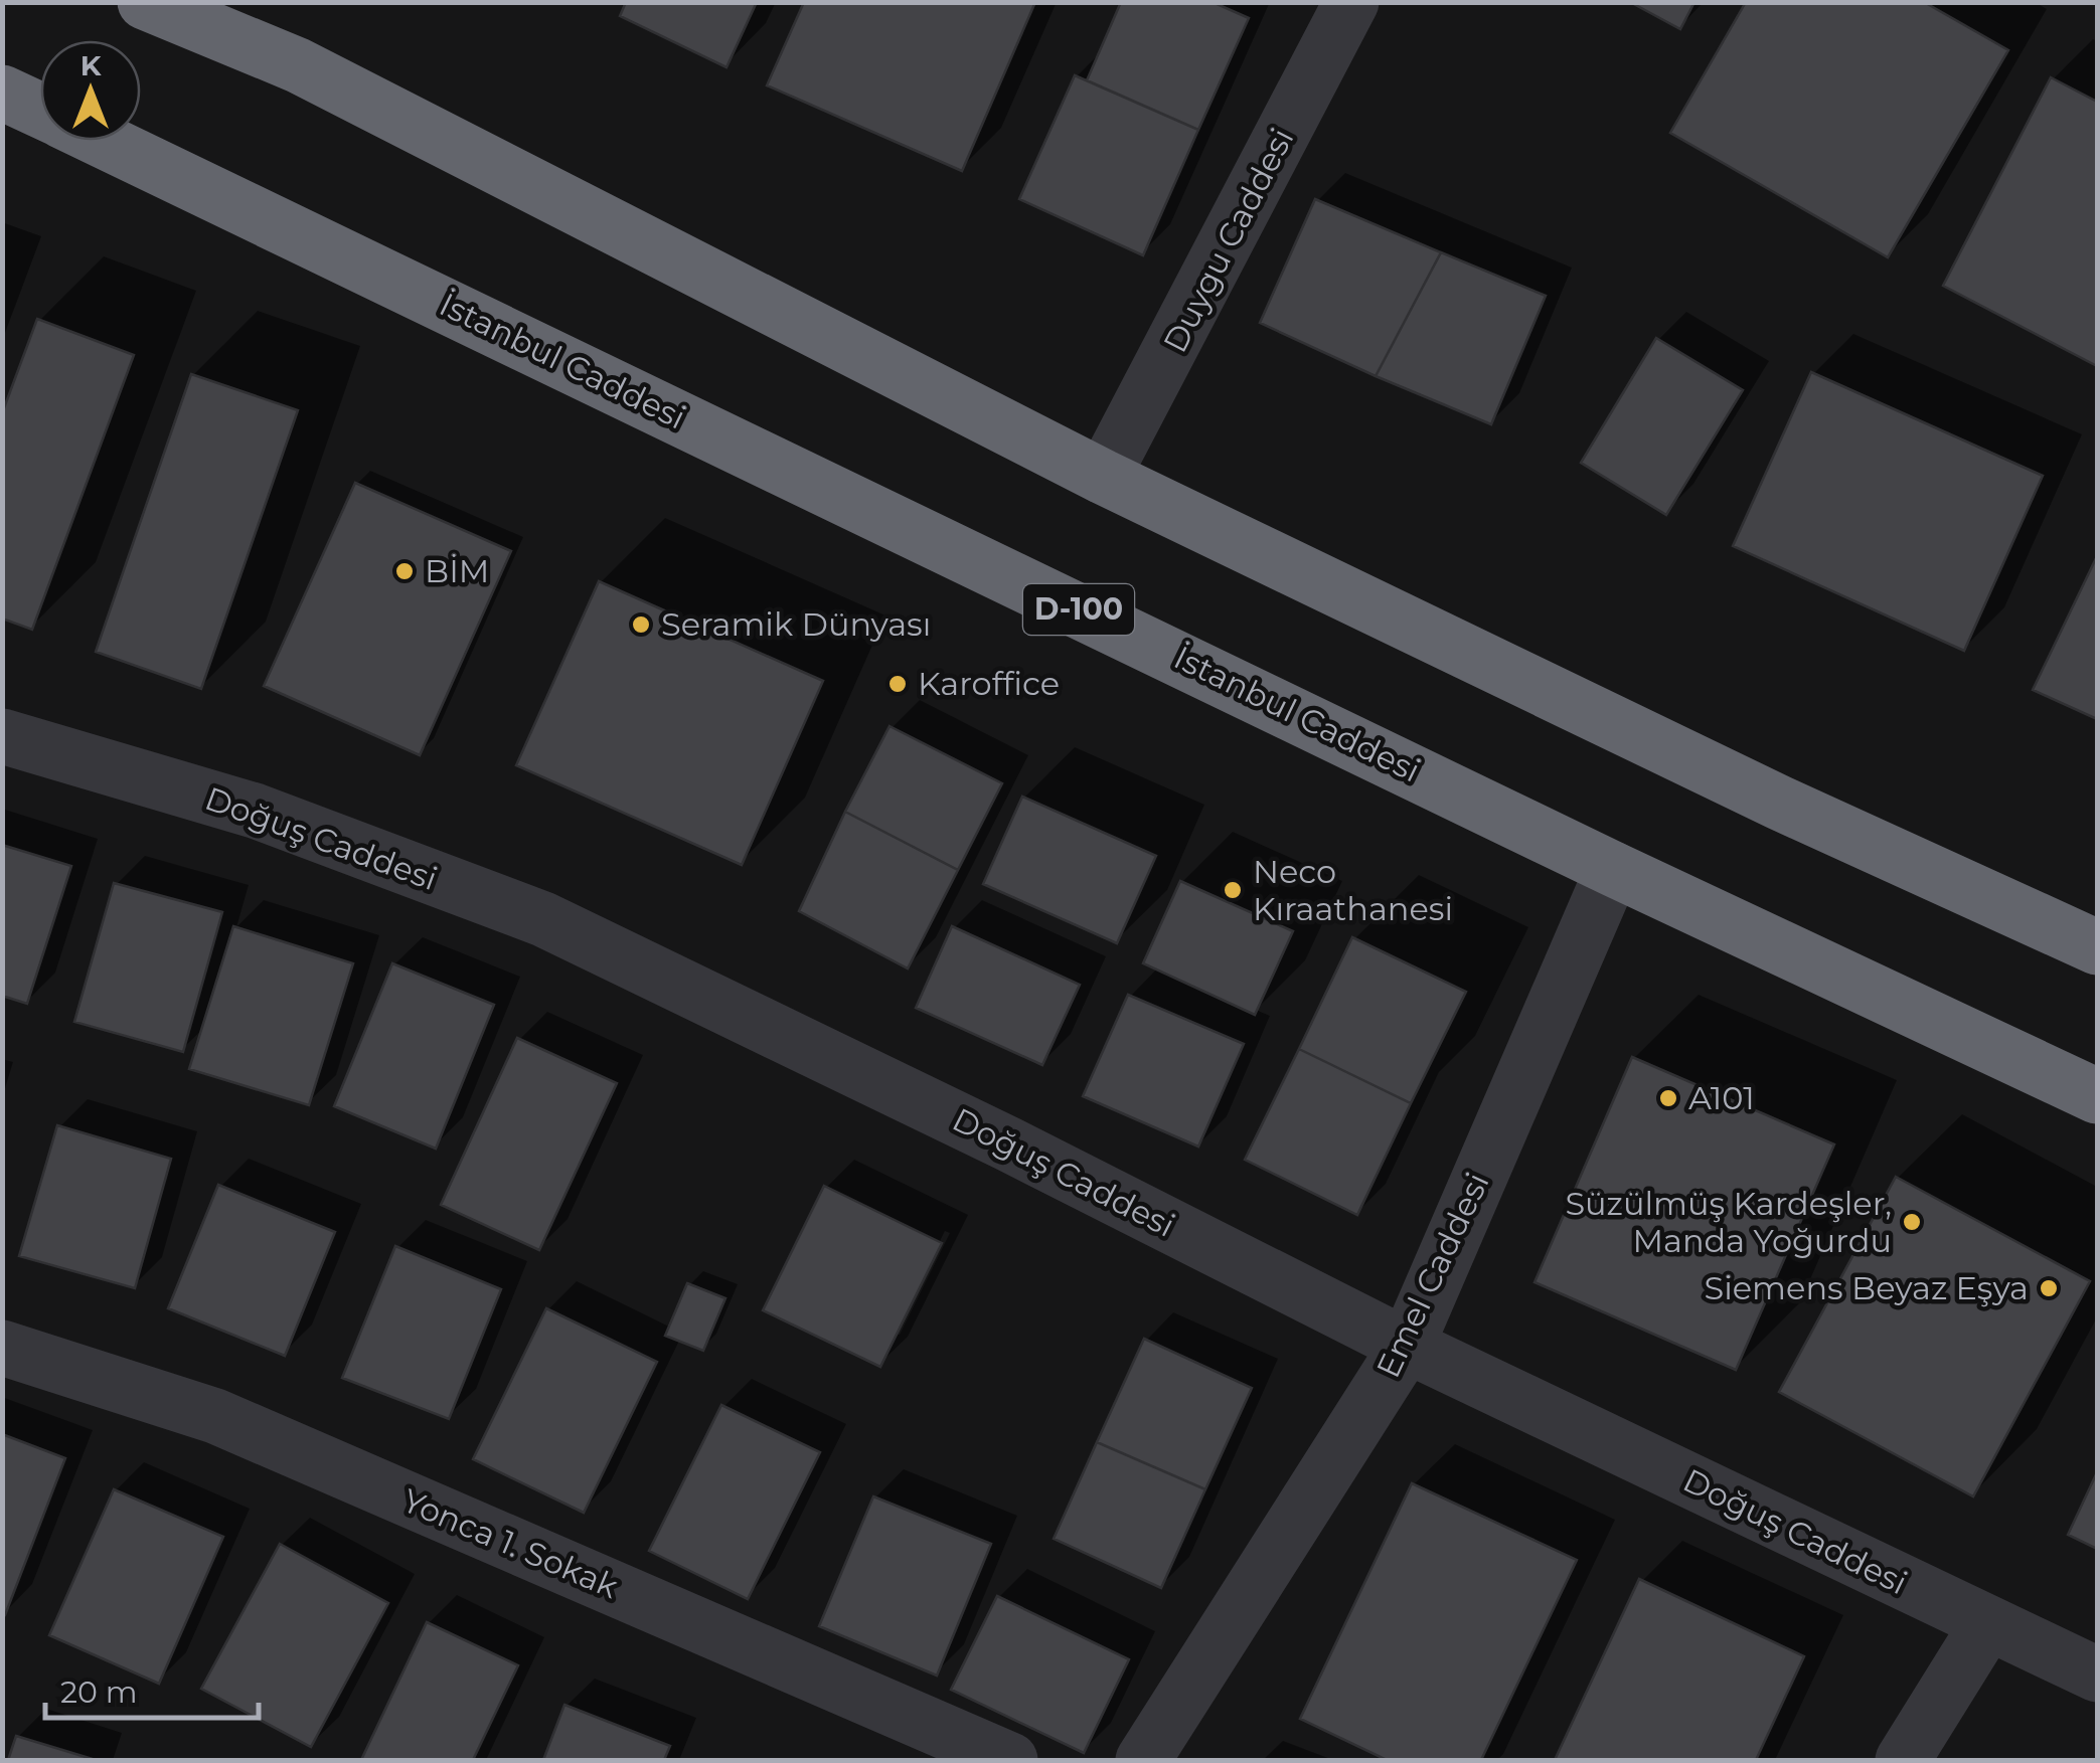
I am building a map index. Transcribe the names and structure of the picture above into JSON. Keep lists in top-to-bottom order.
{
  "streets": {
    "highway": ["İstanbul Caddesi", "D-100"],
    "street": [
      "Duygu Caddesi",
      "Doğuş Caddesi",
      "Emel Caddesi",
      "Yonca 1. Sokak"
    ]
  },
  "crossings": [
    ["İstanbul Caddesi", "Emel Caddesi"],
    ["Doğuş Caddesi", "Emel Caddesi"]
  ],
  "places": [
    "BİM",
    "Seramik Dünyası",
    "Karoffice",
    "Neco Kıraathanesi",
    "A101",
    "Süzülmüş Kardeşler, Manda Yoğurdu",
    "Siemens Beyaz Eşya"
  ],
  "scale_bar": "20 m",
  "north": "top"
}
